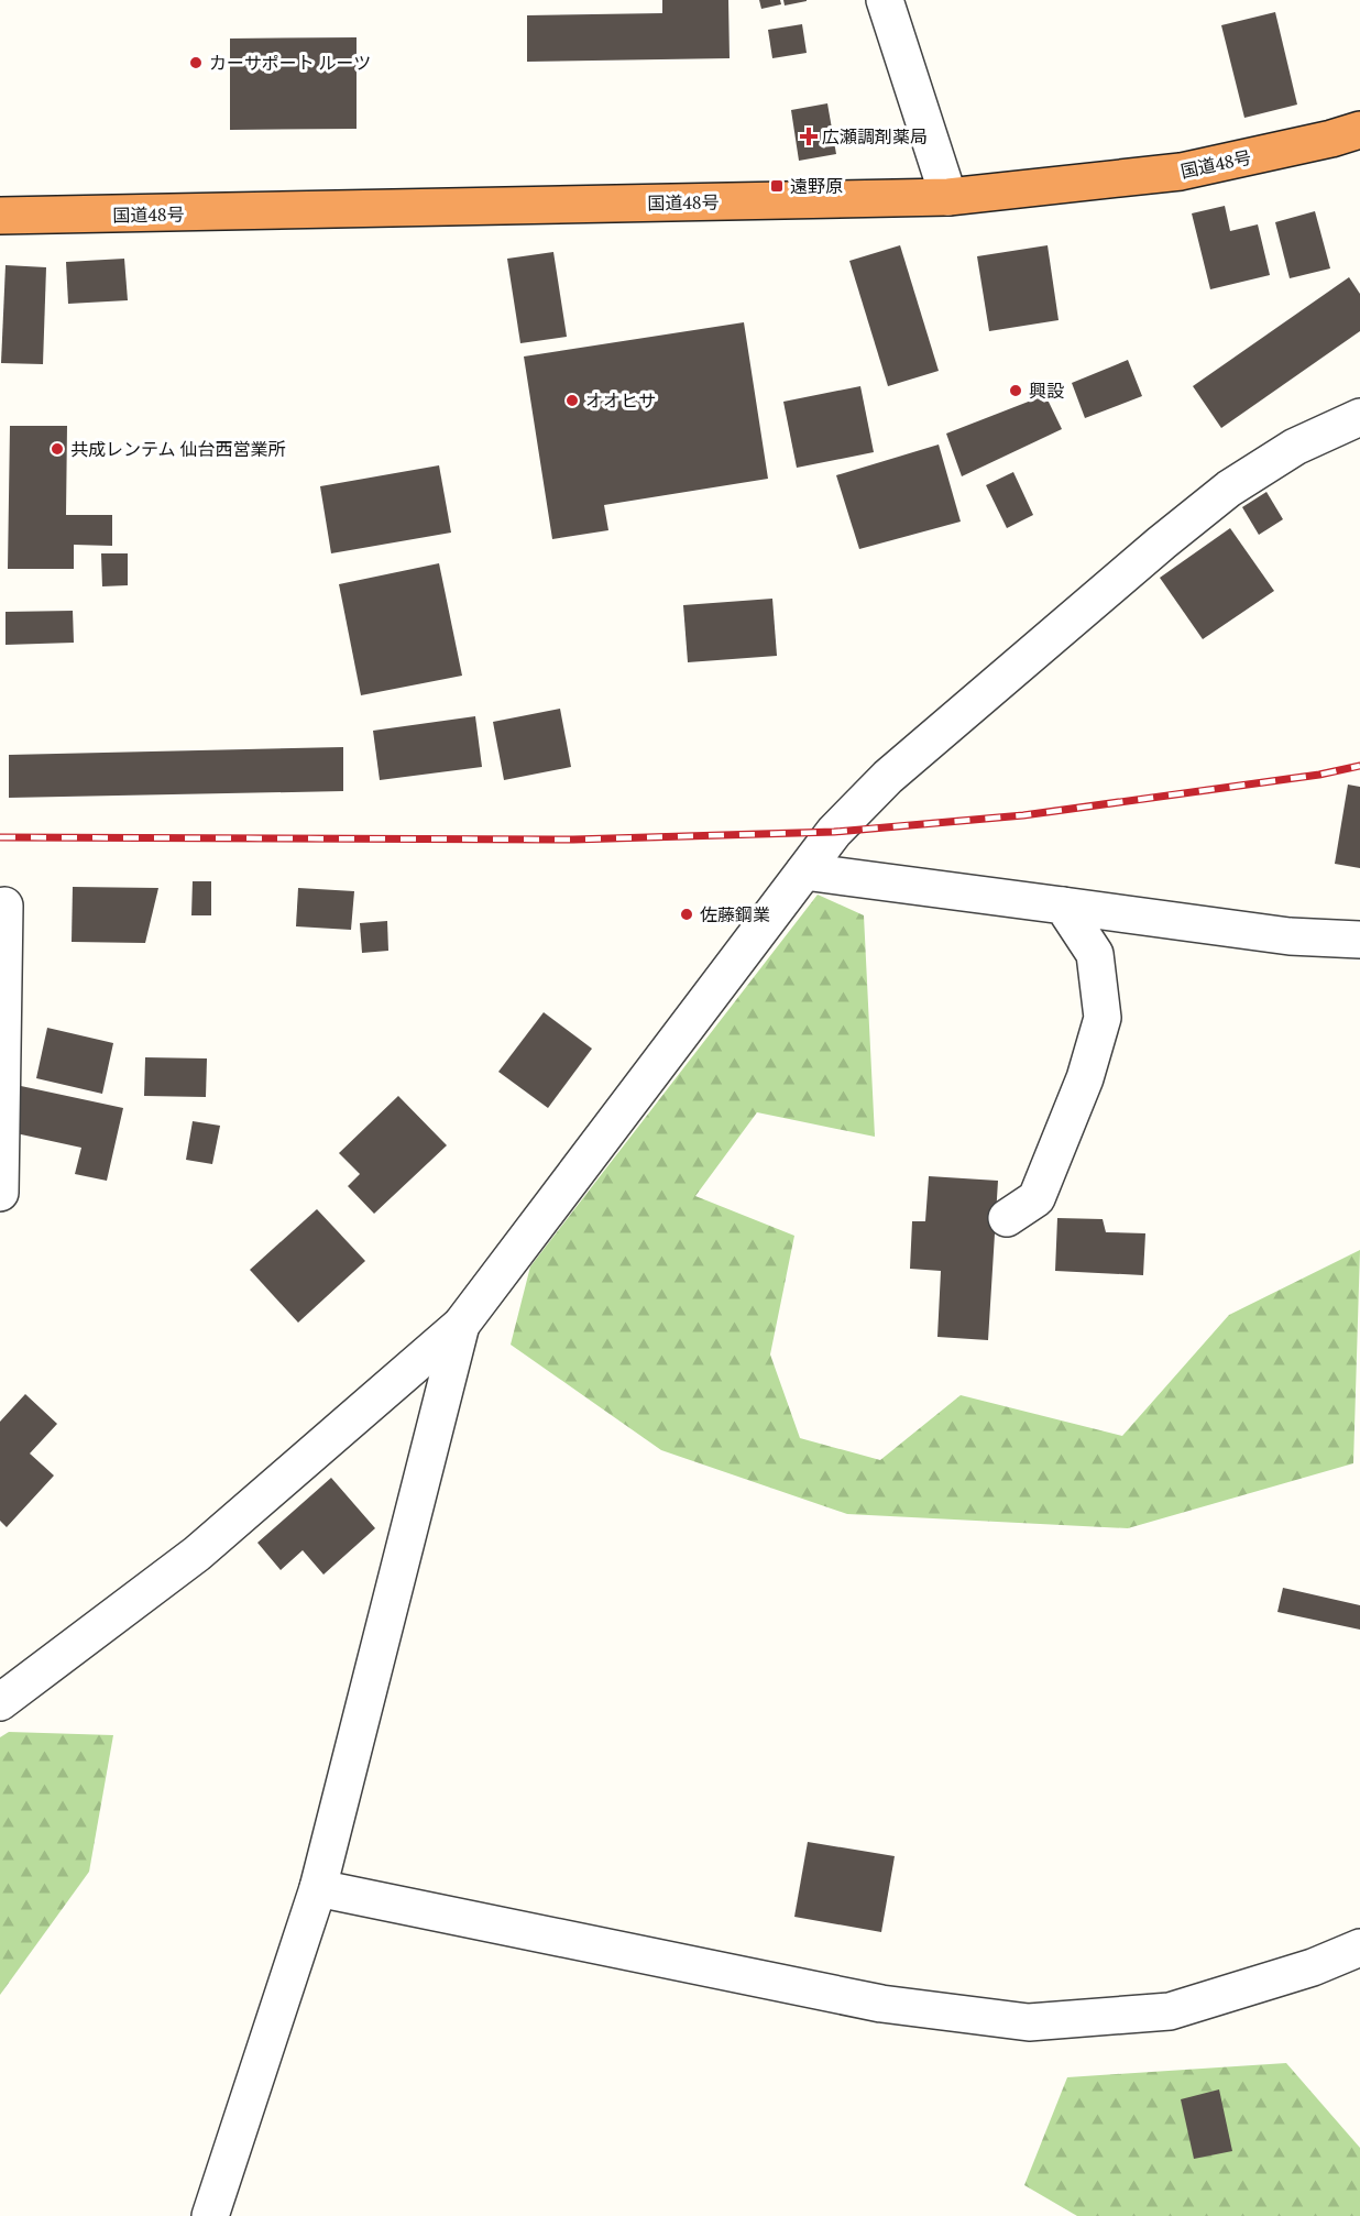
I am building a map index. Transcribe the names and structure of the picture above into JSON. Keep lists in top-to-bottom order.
{
  "streets": {
    "highway": ["国道48号"]
  },
  "places": {
    "other": [
      "カーサポート ルーツ",
      "興設",
      "オオヒサ",
      "共成レンテム 仙台西営業所",
      "佐藤鋼業"
    ],
    "health": ["広瀬調剤薬局"],
    "transit": ["遠野原"]
  }
}
